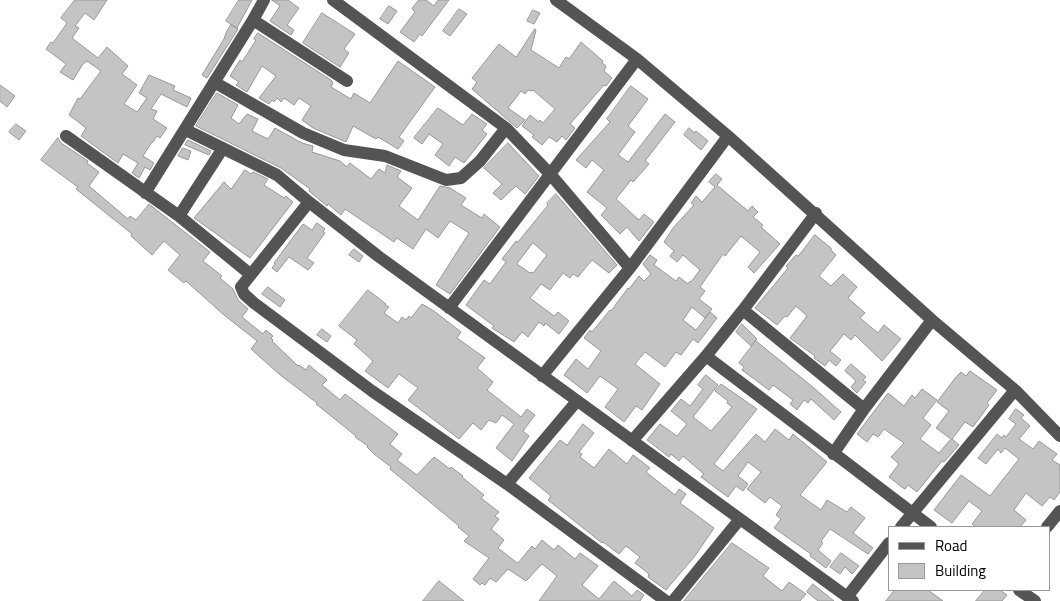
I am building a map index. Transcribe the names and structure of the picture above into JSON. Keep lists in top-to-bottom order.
{
  "legend": ["Road", "Building"]
}
